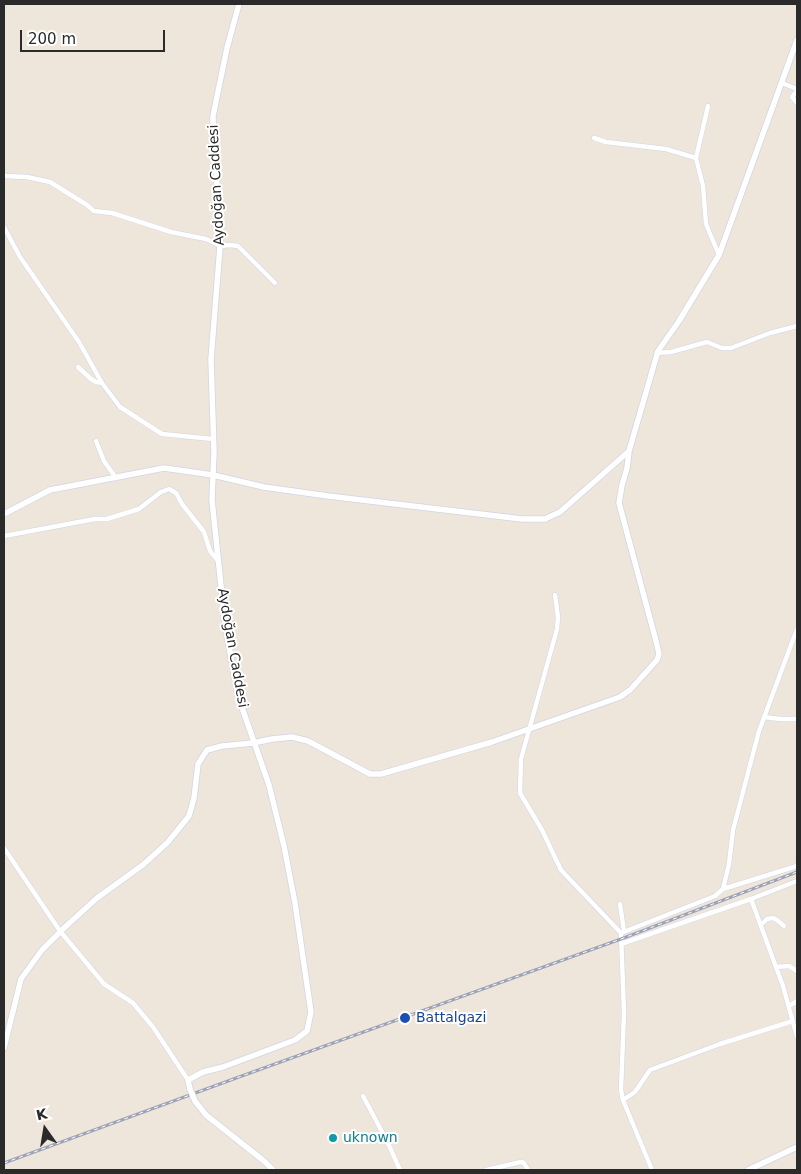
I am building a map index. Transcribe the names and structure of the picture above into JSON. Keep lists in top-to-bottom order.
{
  "streets": {
    "street": ["Aydoğan Caddesi"]
  },
  "places": ["Battalgazi", "uknown"],
  "scale_bar": "200 m",
  "north": "top"
}
